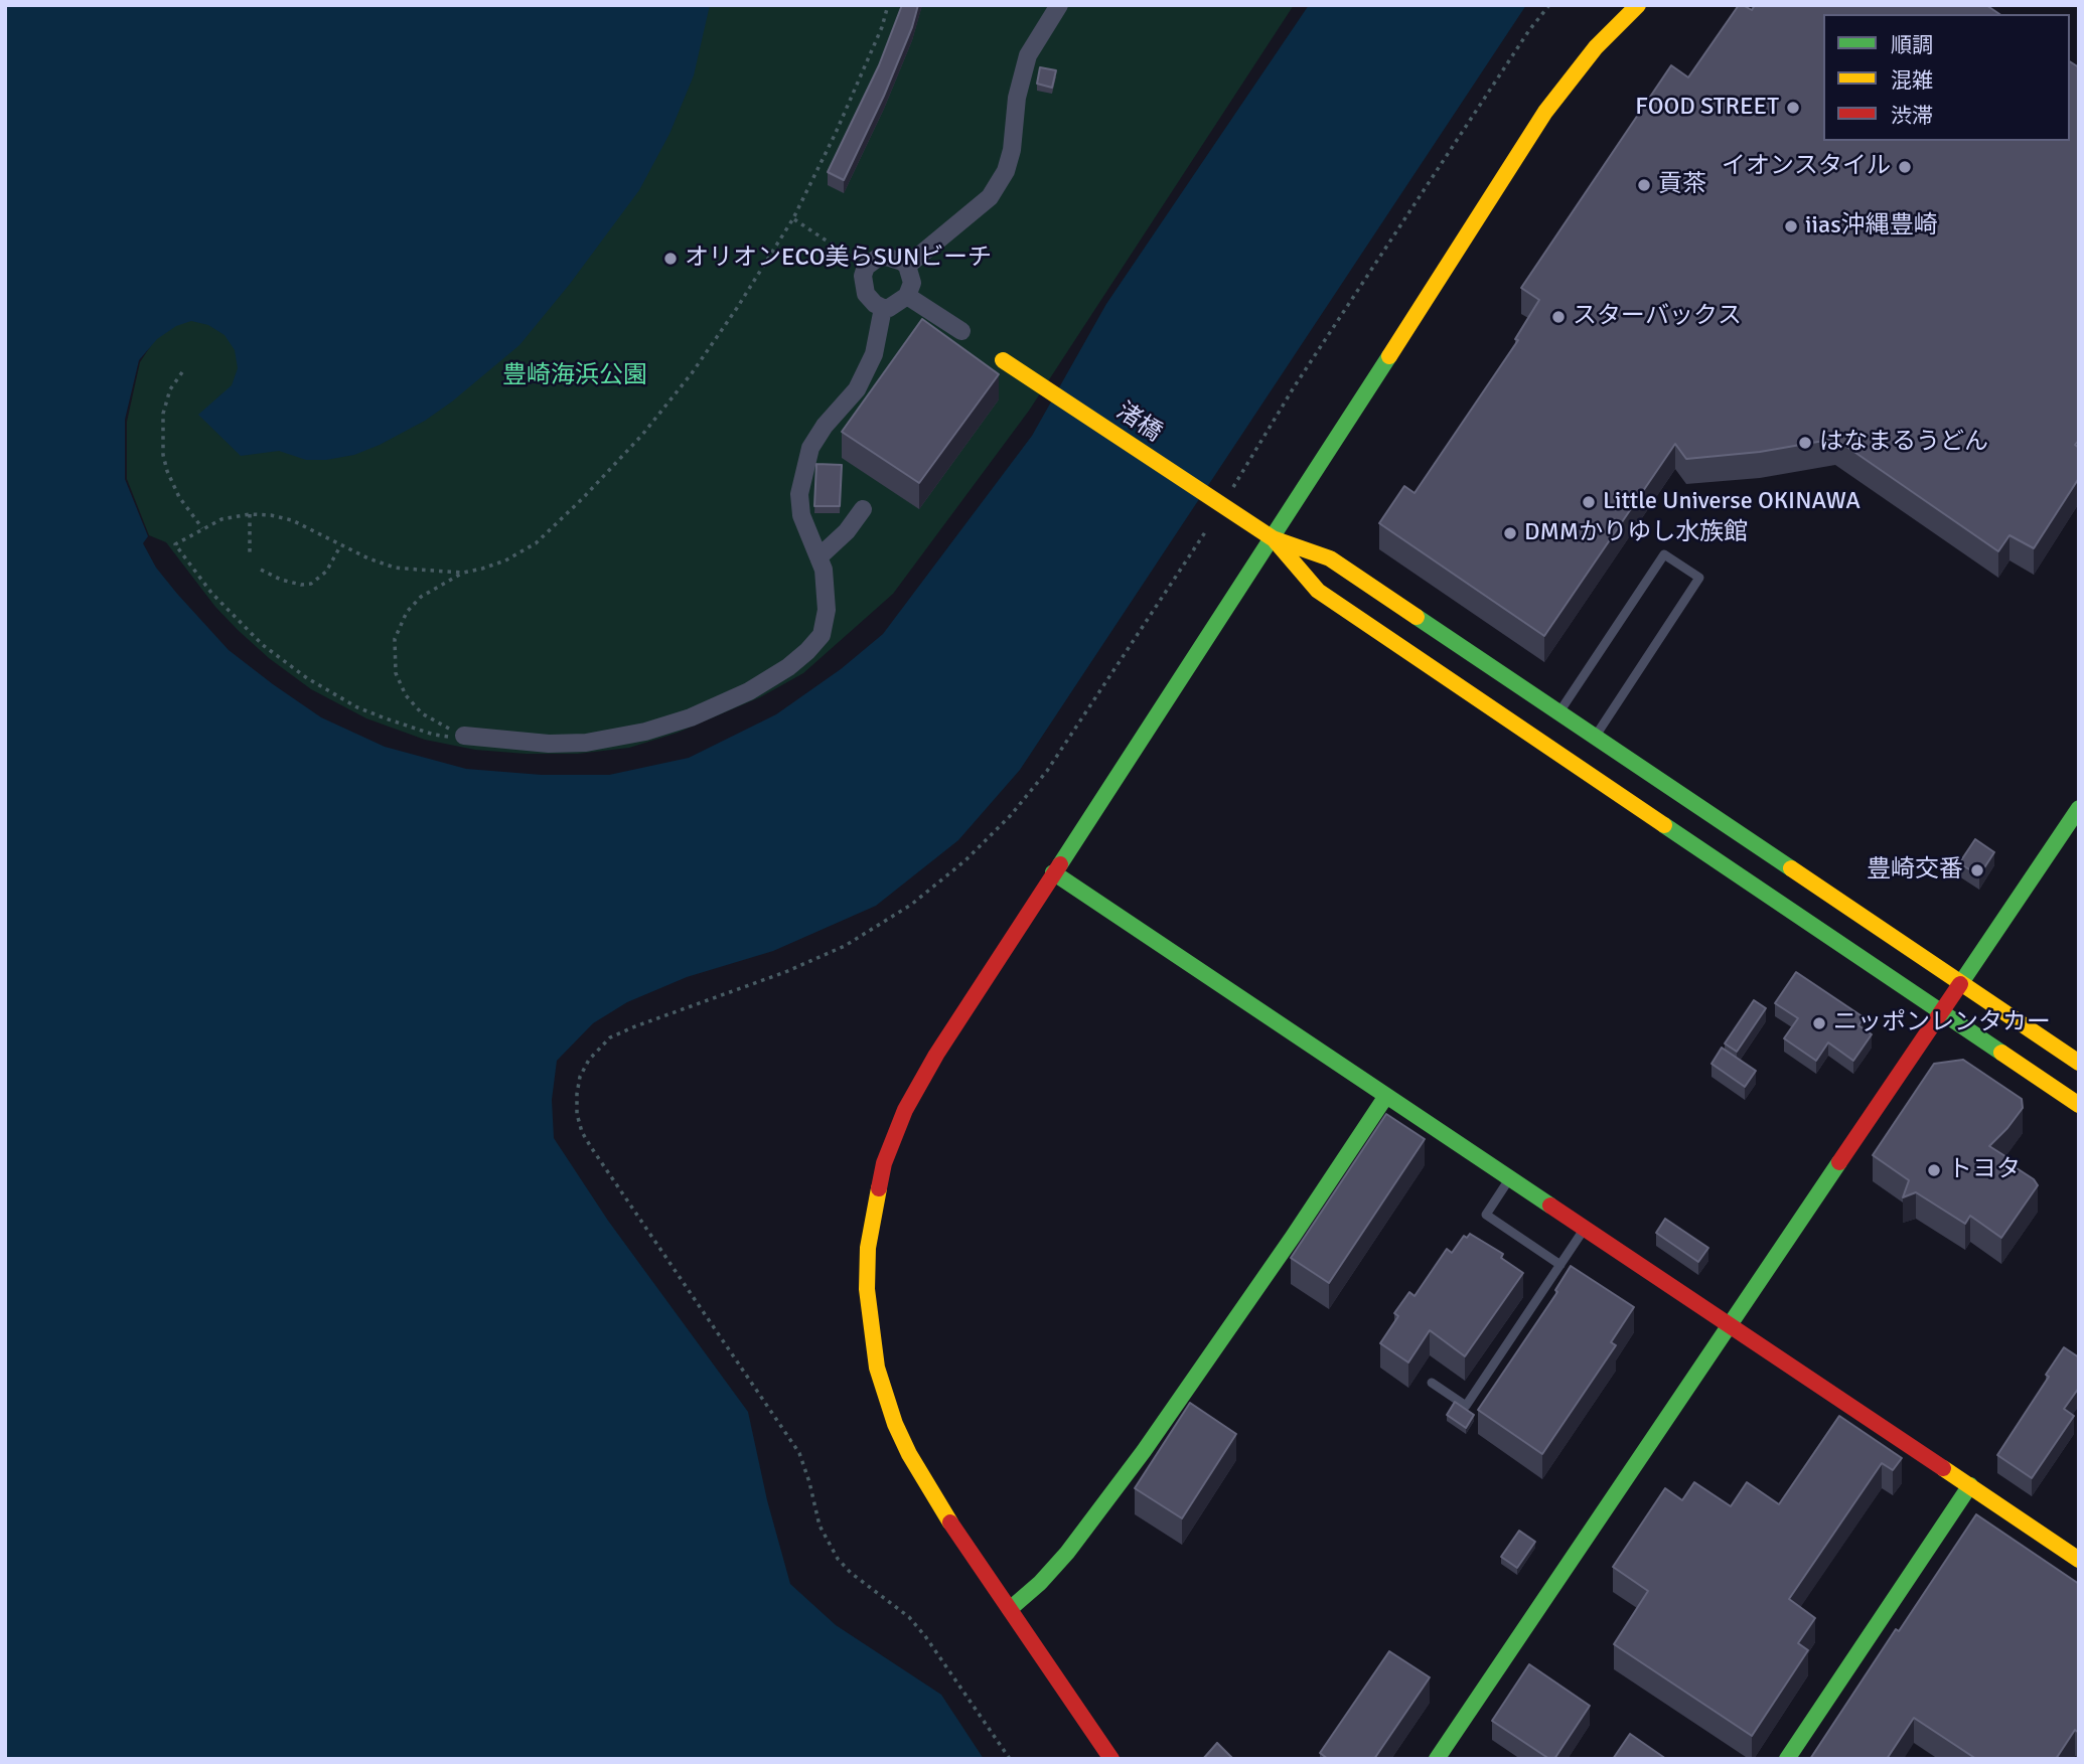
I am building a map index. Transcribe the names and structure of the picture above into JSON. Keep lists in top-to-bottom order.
{
  "streets": {
    "street": ["渚橋"]
  },
  "parks": ["豊崎海浜公園"],
  "places": [
    "FOOD STREET",
    "イオンスタイル",
    "貢茶",
    "iias沖縄豊崎",
    "オリオンECO美らSUNビーチ",
    "スターバックス",
    "はなまるうどん",
    "Little Universe OKINAWA",
    "DMMかりゆし水族館",
    "豊崎交番",
    "ニッポンレンタカー",
    "トヨタ"
  ],
  "legend": ["順調", "混雑", "渋滞"]
}
